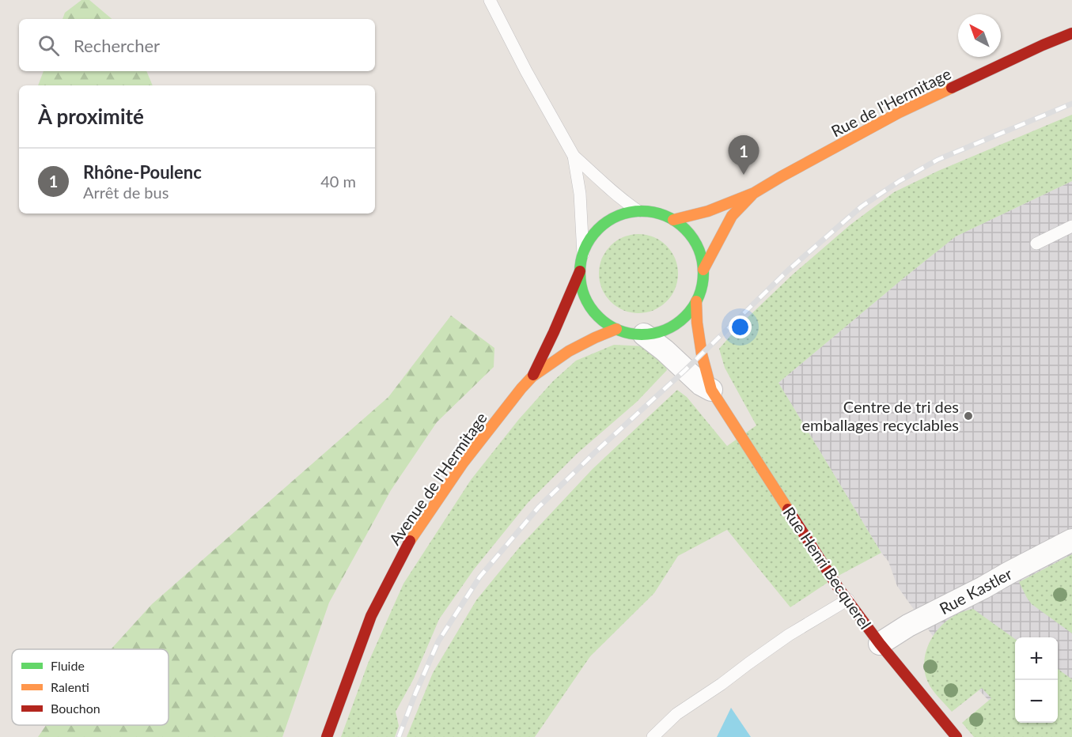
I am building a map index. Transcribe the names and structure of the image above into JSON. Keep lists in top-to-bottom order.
{
  "streets": {
    "street": [
      "Rue de l'Hermitage",
      "Avenue de l'Hermitage",
      "Rue Henri Becquerel",
      "Rue Kastler"
    ]
  },
  "crossings": [
    ["Rue de l'Hermitage", "Avenue de l'Hermitage"],
    ["Rue de l'Hermitage", "Rue Henri Becquerel"],
    ["Avenue de l'Hermitage", "Rue Henri Becquerel"],
    ["Rue Henri Becquerel", "Rue Kastler"]
  ],
  "places": ["Centre de tri des emballages recyclables"],
  "legend": ["Fluide", "Ralenti", "Bouchon"],
  "north": "top left",
  "page": {
    "search": "Rechercher",
    "heading": "À proximité",
    "pins": "1",
    "list": [
      {
        "mark": "1",
        "name": "Rhône-Poulenc",
        "note": "Arrêt de bus",
        "value": "40 m"
      }
    ],
    "map_buttons": ["+", "−"]
  }
}
